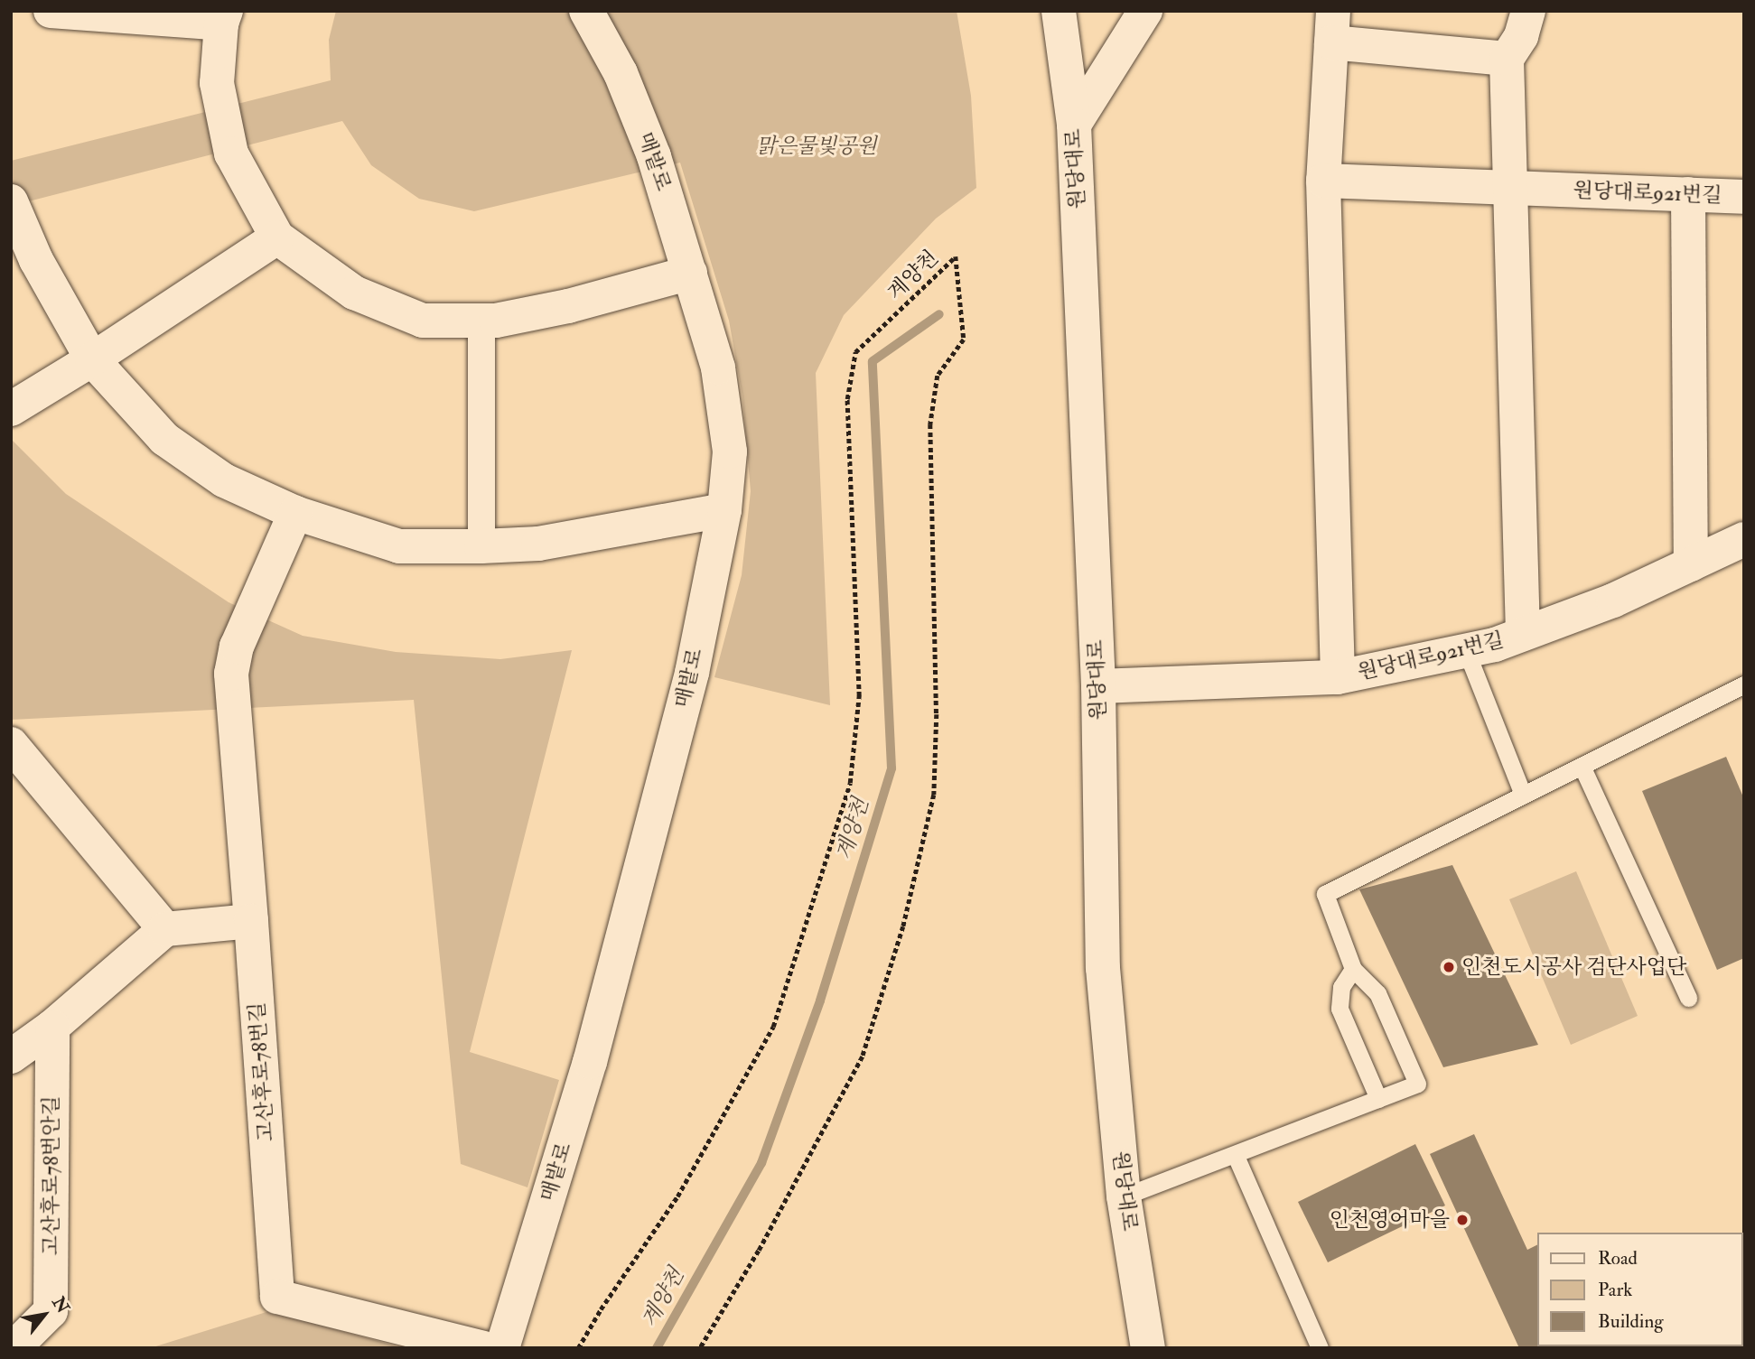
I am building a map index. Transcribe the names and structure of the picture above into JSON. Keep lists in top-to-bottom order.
{
  "streets": {
    "street": [
      "매밭로",
      "원당대로",
      "원당대로921번길",
      "고산후로78번길",
      "고산후로78번안길"
    ],
    "path": ["계양천"]
  },
  "crossings": [
    ["원당대로", "원당대로921번길"]
  ],
  "water": ["계양천"],
  "parks": ["맑은물빛공원"],
  "places": ["인천도시공사 검단사업단", "인천영어마을"],
  "legend": ["Road", "Park", "Building"],
  "north": "top right"
}
